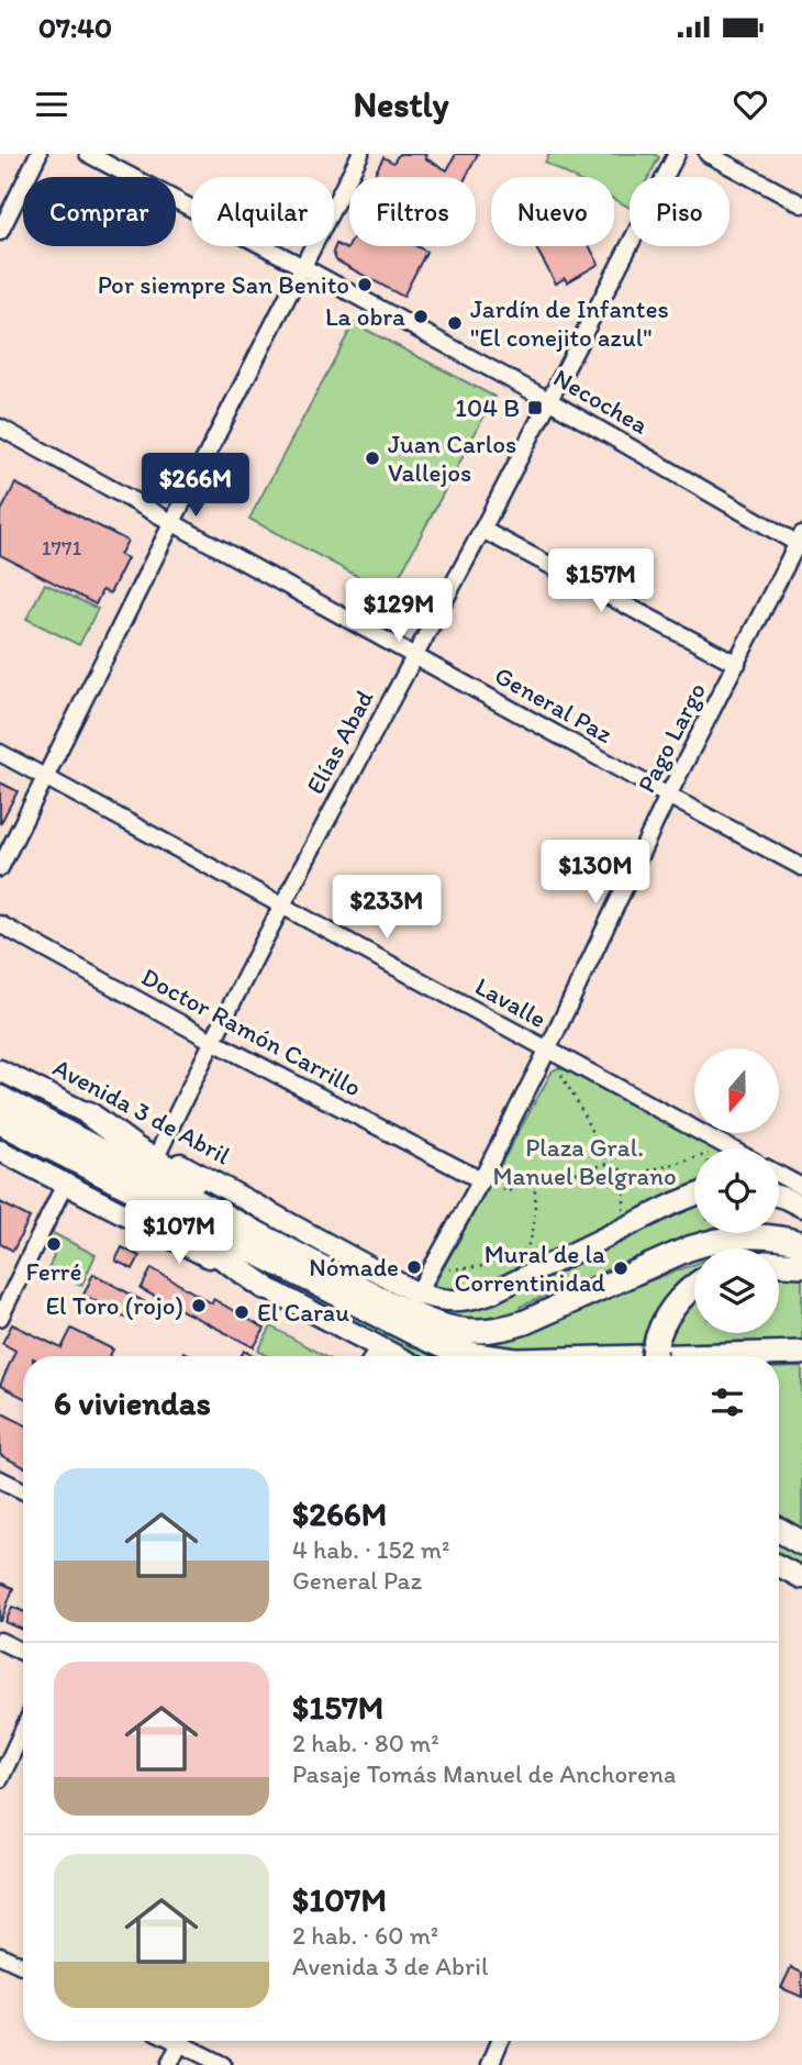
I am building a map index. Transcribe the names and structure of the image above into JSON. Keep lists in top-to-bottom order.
{
  "streets": {
    "main road": ["Avenida 3 de Abril"],
    "street": [
      "Necochea",
      "General Paz",
      "Pago Largo",
      "Elías Abad",
      "Lavalle",
      "Doctor Ramón Carrillo"
    ]
  },
  "crossings": [
    ["Necochea", "Pago Largo"],
    ["Necochea", "Elías Abad"],
    ["General Paz", "Pago Largo"],
    ["General Paz", "Elías Abad"],
    ["Pago Largo", "Lavalle"],
    ["Pago Largo", "Doctor Ramón Carrillo"],
    ["Pago Largo", "Avenida 3 de Abril"],
    ["Elías Abad", "Lavalle"],
    ["Elías Abad", "Doctor Ramón Carrillo"],
    ["Elías Abad", "Avenida 3 de Abril"]
  ],
  "parks": ["Plaza Gral. Manuel Belgrano"],
  "places": {
    "other": [
      "Por siempre San Benito",
      "La obra",
      "Jardín de Infantes \"El conejito azul\"",
      "Juan Carlos Vallejos",
      "Ferré",
      "Nómade",
      "Mural de la Correntinidad",
      "El Toro (rojo)",
      "El Carau"
    ],
    "transit": ["104 B"]
  },
  "house_numbers": ["1771"],
  "north": "bottom",
  "page": {
    "status": "07:40",
    "header": "Nestly",
    "chip": [
      "Comprar",
      "Alquilar",
      "Filtros",
      "Nuevo",
      "Piso"
    ],
    "price": [
      "$266M",
      "$157M",
      "$129M",
      "$130M",
      "$233M",
      "$107M"
    ],
    "heading": "6 viviendas",
    "list": [
      {
        "name": "$266M",
        "note": "4 hab. · 152 m² · General Paz"
      },
      {
        "name": "$157M",
        "note": "2 hab. · 80 m² · Pasaje Tomás Manuel de Anchorena"
      },
      {
        "name": "$107M",
        "note": "2 hab. · 60 m² · Avenida 3 de Abril"
      }
    ]
  }
}
